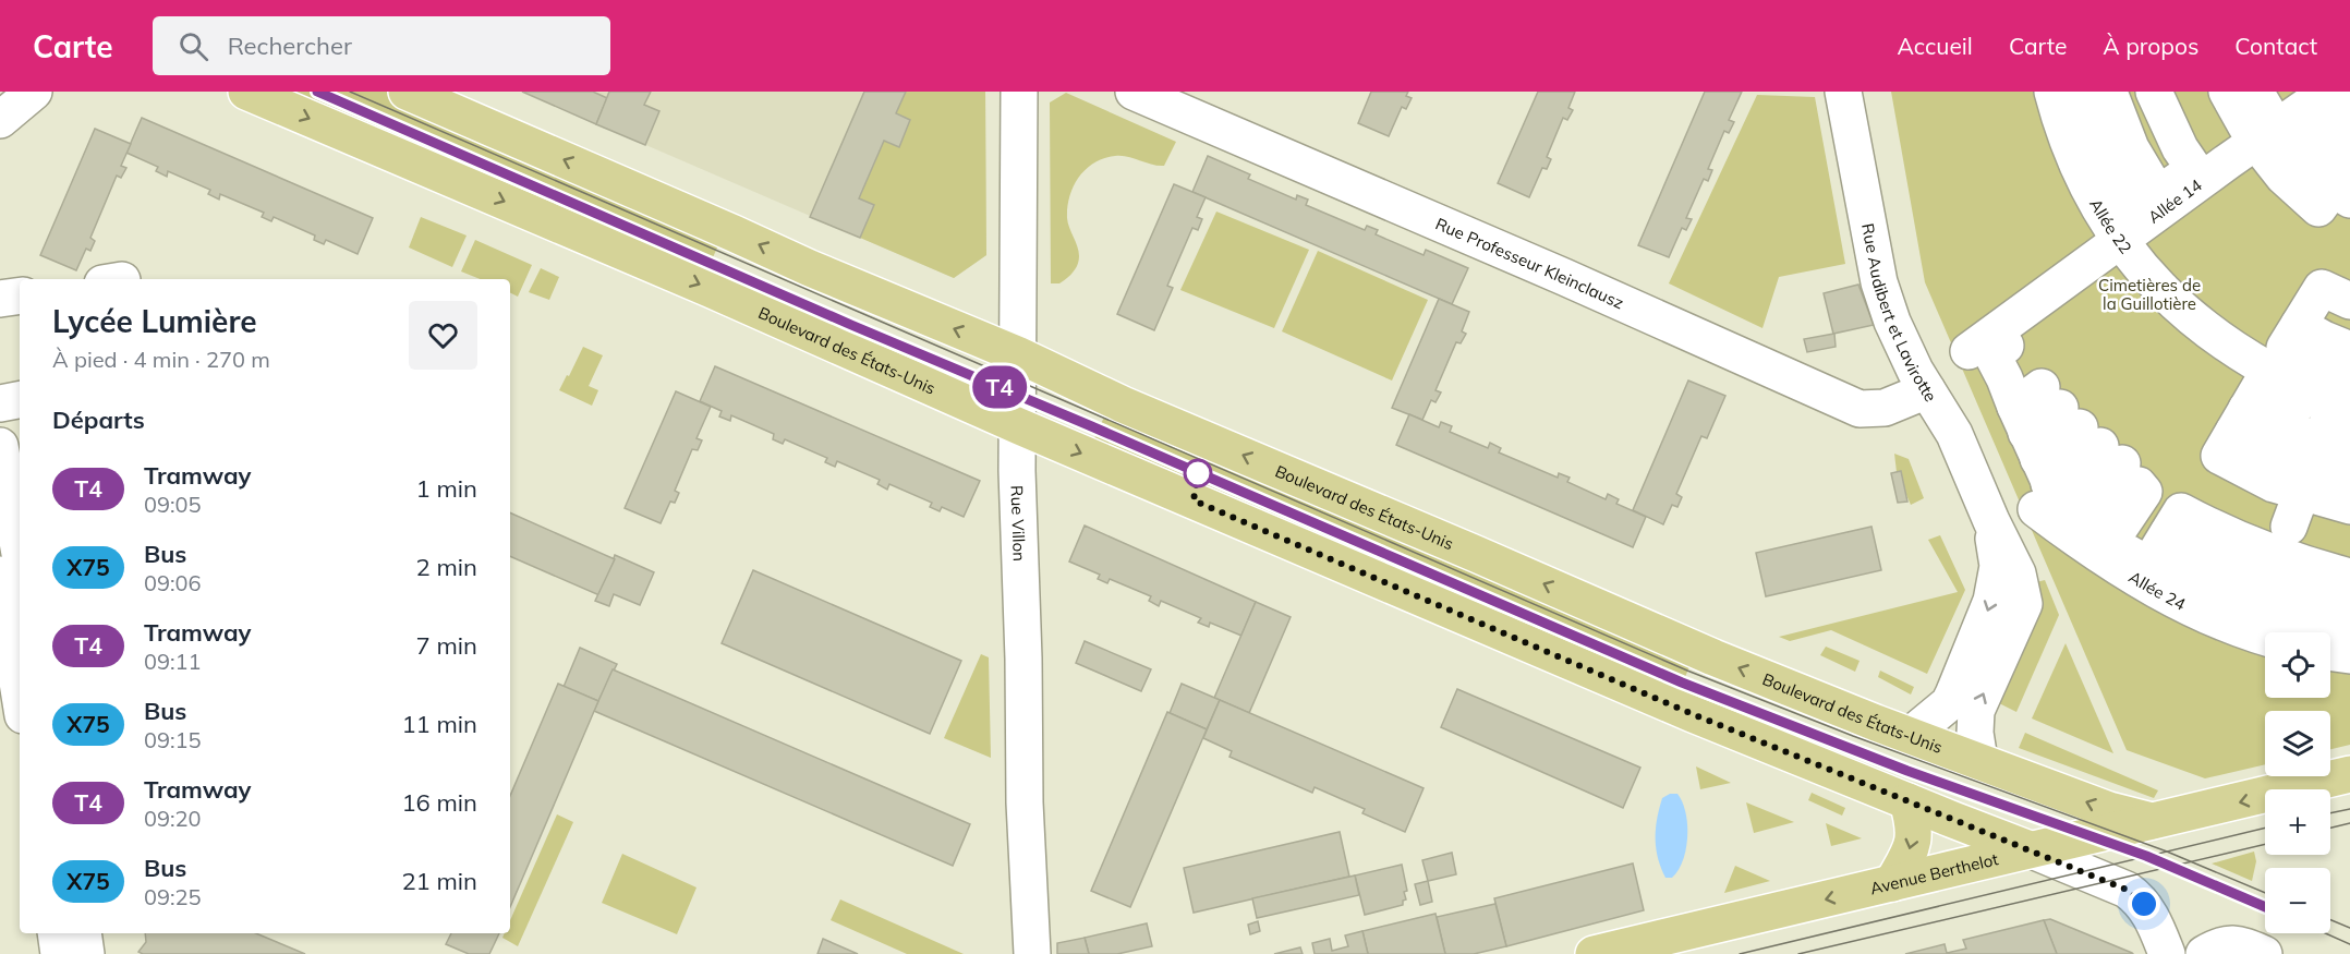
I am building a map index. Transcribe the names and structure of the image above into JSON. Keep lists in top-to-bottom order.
{
  "streets": {
    "main road": ["Boulevard des États-Unis", "Avenue Berthelot"],
    "street": [
      "Allée 14",
      "Allée 22",
      "Rue Professeur Kleinclausz",
      "Rue Audibert et Lavirotte",
      "Rue Villon",
      "Allée 24"
    ]
  },
  "crossings": [
    ["Allée 14", "Allée 22"],
    ["Rue Professeur Kleinclausz", "Rue Audibert et Lavirotte"],
    ["Rue Audibert et Lavirotte", "Boulevard des États-Unis"],
    ["Boulevard des États-Unis", "Rue Villon"],
    ["Boulevard des États-Unis", "Avenue Berthelot"]
  ],
  "one_way": ["Avenue Berthelot"],
  "parks": ["Cimetières de la Guillotière"],
  "lines": ["tram line T4"],
  "page": {
    "header": "Carte",
    "search": "Rechercher",
    "nav": [
      "Accueil",
      "Carte",
      "À propos",
      "Contact"
    ],
    "on_map": "T4",
    "heading": [
      ["Lycée Lumière", "À pied · 4 min · 270 m"],
      "Départs"
    ],
    "list": [
      {
        "mark": "T4",
        "name": "Tramway",
        "note": "09:05",
        "value": "1 min"
      },
      {
        "mark": "X75",
        "name": "Bus",
        "note": "09:06",
        "value": "2 min"
      },
      {
        "mark": "T4",
        "name": "Tramway",
        "note": "09:11",
        "value": "7 min"
      },
      {
        "mark": "X75",
        "name": "Bus",
        "note": "09:15",
        "value": "11 min"
      },
      {
        "mark": "T4",
        "name": "Tramway",
        "note": "09:20",
        "value": "16 min"
      },
      {
        "mark": "X75",
        "name": "Bus",
        "note": "09:25",
        "value": "21 min"
      }
    ],
    "map_buttons": ["+", "−"]
  }
}
